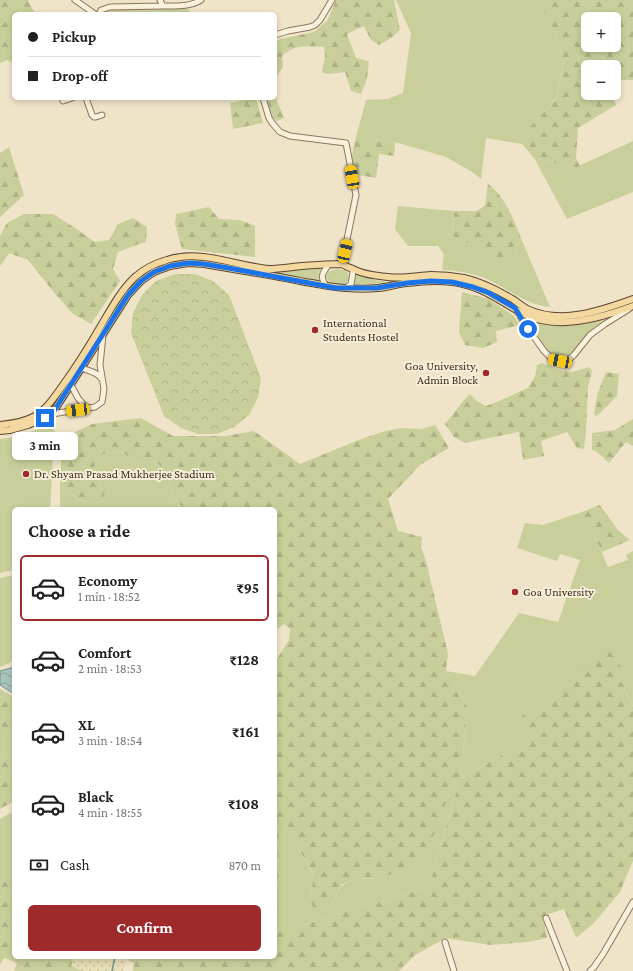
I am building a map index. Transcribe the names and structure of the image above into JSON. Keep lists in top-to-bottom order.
{
  "places": [
    "International Students Hostel",
    "Goa University, Admin Block",
    "Dr. Shyam Prasad Mukherjee Stadium",
    "Goa University"
  ],
  "page": {
    "map_buttons": ["+", "−"],
    "banner": ["Pickup", "Drop-off"],
    "bubble": "3 min",
    "heading": "Choose a ride",
    "list": [
      {
        "name": "Economy",
        "note": "1 min · 18:52",
        "value": "₹95"
      },
      {
        "name": "Comfort",
        "note": "2 min · 18:53",
        "value": "₹128"
      },
      {
        "name": "XL",
        "note": "3 min · 18:54",
        "value": "₹161"
      },
      {
        "name": "Black",
        "note": "4 min · 18:55",
        "value": "₹108"
      }
    ],
    "pay": ["Cash", "870 m"],
    "buttons": "Confirm"
  }
}
